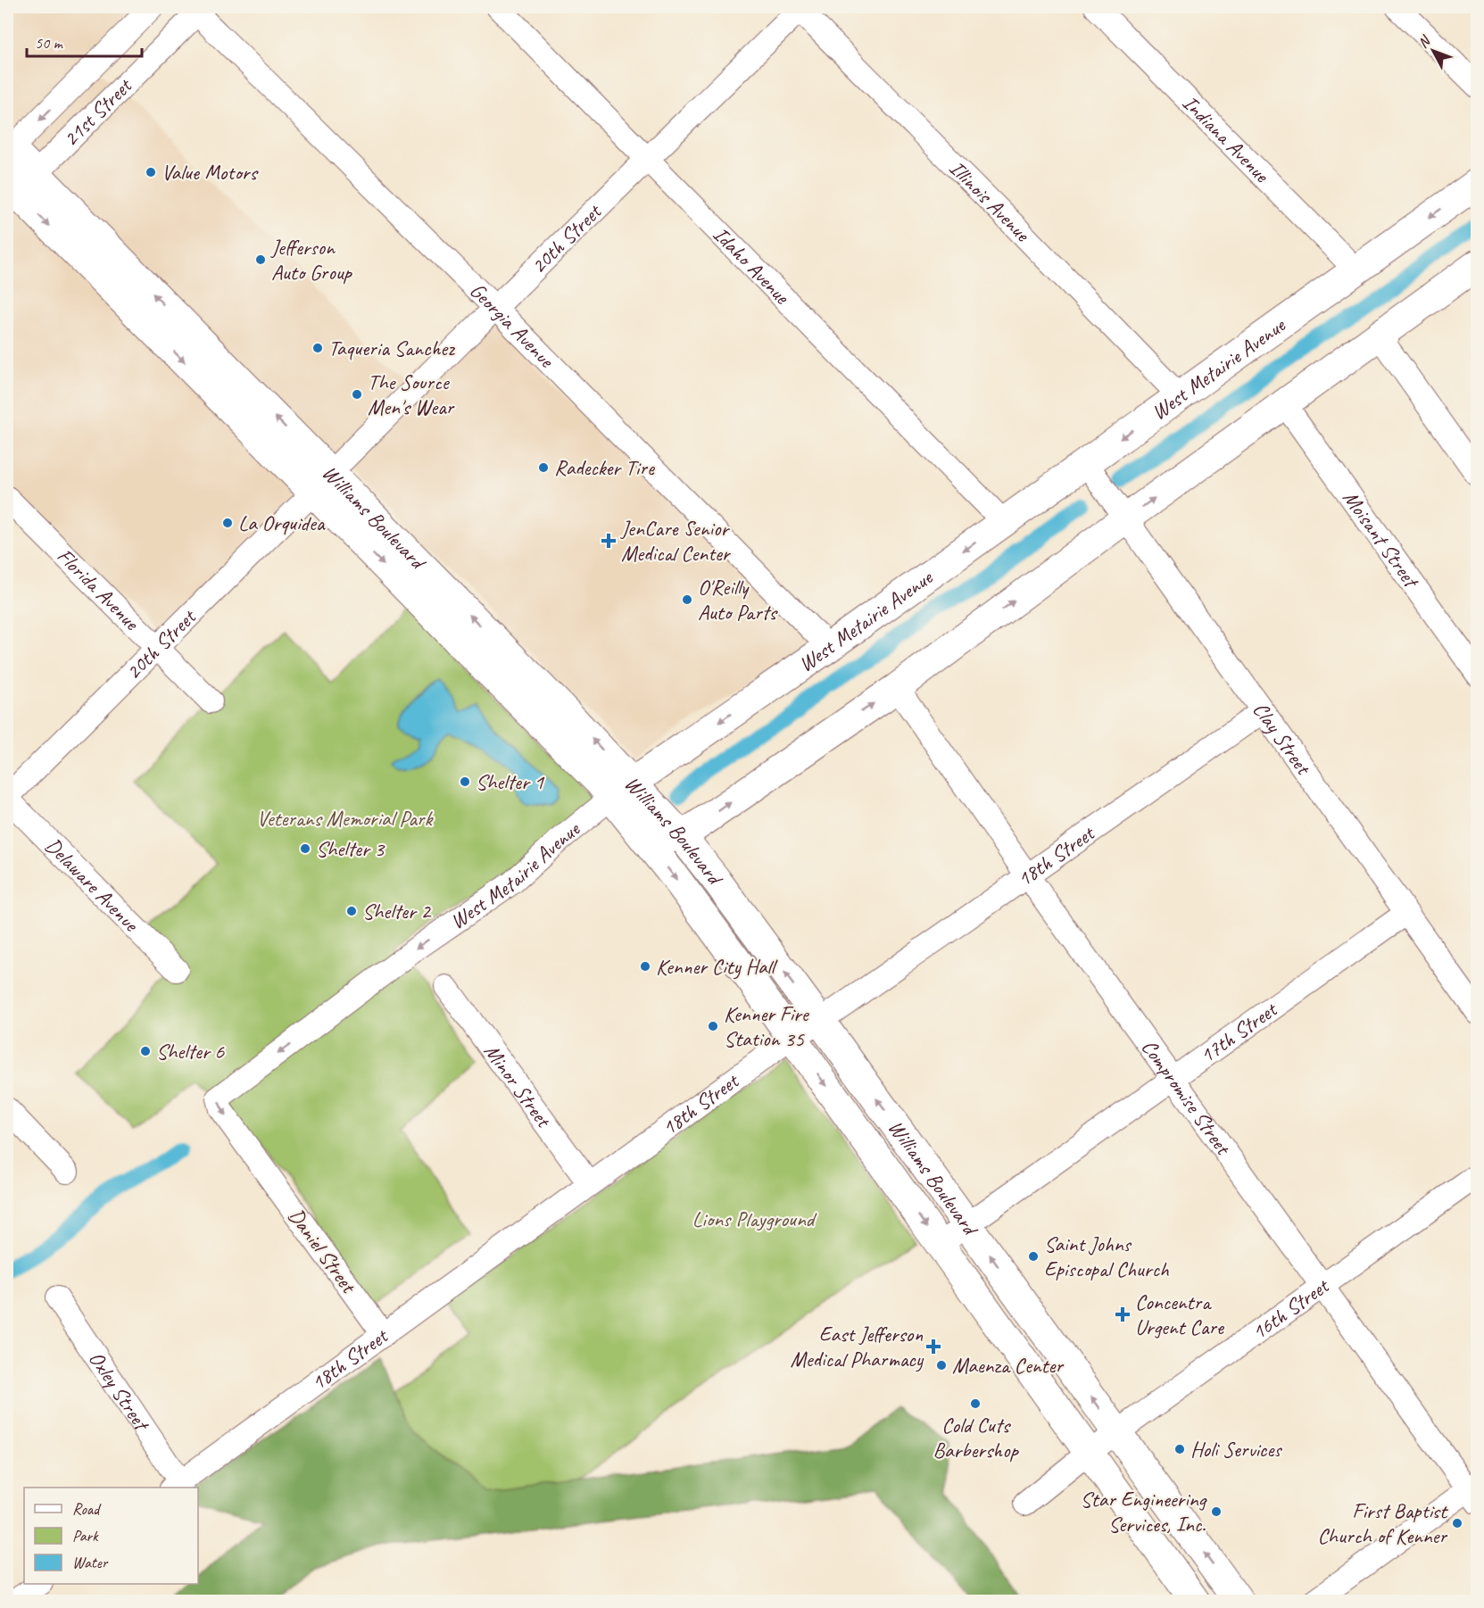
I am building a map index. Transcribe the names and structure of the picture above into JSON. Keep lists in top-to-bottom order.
{
  "streets": {
    "main road": ["West Metairie Avenue", "Williams Boulevard"],
    "street": [
      "21st Street",
      "Indiana Avenue",
      "Illinois Avenue",
      "20th Street",
      "Idaho Avenue",
      "Georgia Avenue",
      "Moisant Street",
      "Florida Avenue",
      "Clay Street",
      "18th Street",
      "Delaware Avenue",
      "17th Street",
      "Minor Street",
      "Compromise Street",
      "Daniel Street",
      "16th Street",
      "Oxley Street"
    ]
  },
  "crossings": [
    ["21st Street", "Georgia Avenue"],
    ["21st Street", "Williams Boulevard"],
    ["Indiana Avenue", "West Metairie Avenue"],
    ["Illinois Avenue", "20th Street"],
    ["Illinois Avenue", "West Metairie Avenue"],
    ["20th Street", "Idaho Avenue"],
    ["20th Street", "Georgia Avenue"],
    ["20th Street", "Williams Boulevard"],
    ["20th Street", "Florida Avenue"],
    ["20th Street", "Delaware Avenue"],
    ["Idaho Avenue", "West Metairie Avenue"],
    ["Georgia Avenue", "West Metairie Avenue"],
    ["West Metairie Avenue", "Williams Boulevard"],
    ["West Metairie Avenue", "Clay Street"],
    ["West Metairie Avenue", "Daniel Street"],
    ["Williams Boulevard", "18th Street"],
    ["Williams Boulevard", "17th Street"],
    ["Williams Boulevard", "16th Street"],
    ["Clay Street", "18th Street"],
    ["Clay Street", "17th Street"],
    ["18th Street", "Minor Street"],
    ["18th Street", "Compromise Street"],
    ["18th Street", "Daniel Street"],
    ["18th Street", "Oxley Street"],
    ["17th Street", "Compromise Street"],
    ["Compromise Street", "16th Street"]
  ],
  "parks": ["Veterans Memorial Park", "Lions Playground"],
  "places": {
    "other": [
      "Value Motors",
      "Jefferson Auto Group",
      "Taqueria Sanchez",
      "The Source Men's Wear",
      "Radecker Tire",
      "La Orquidea",
      "O'Reilly Auto Parts",
      "Shelter 1",
      "Shelter 3",
      "Shelter 2",
      "Kenner City Hall",
      "Kenner Fire Station 35",
      "Shelter 6",
      "Saint Johns Episcopal Church",
      "Maenza Center",
      "Cold Cuts Barbershop",
      "Holi Services",
      "Star Engineering Services, Inc.",
      "First Baptist Church of Kenner"
    ],
    "health": ["JenCare Senior Medical Center", "Concentra Urgent Care", "East Jefferson Medical Pharmacy"]
  },
  "legend": ["Road", "Park", "Water"],
  "scale_bar": "50 m",
  "north": "top left"
}
